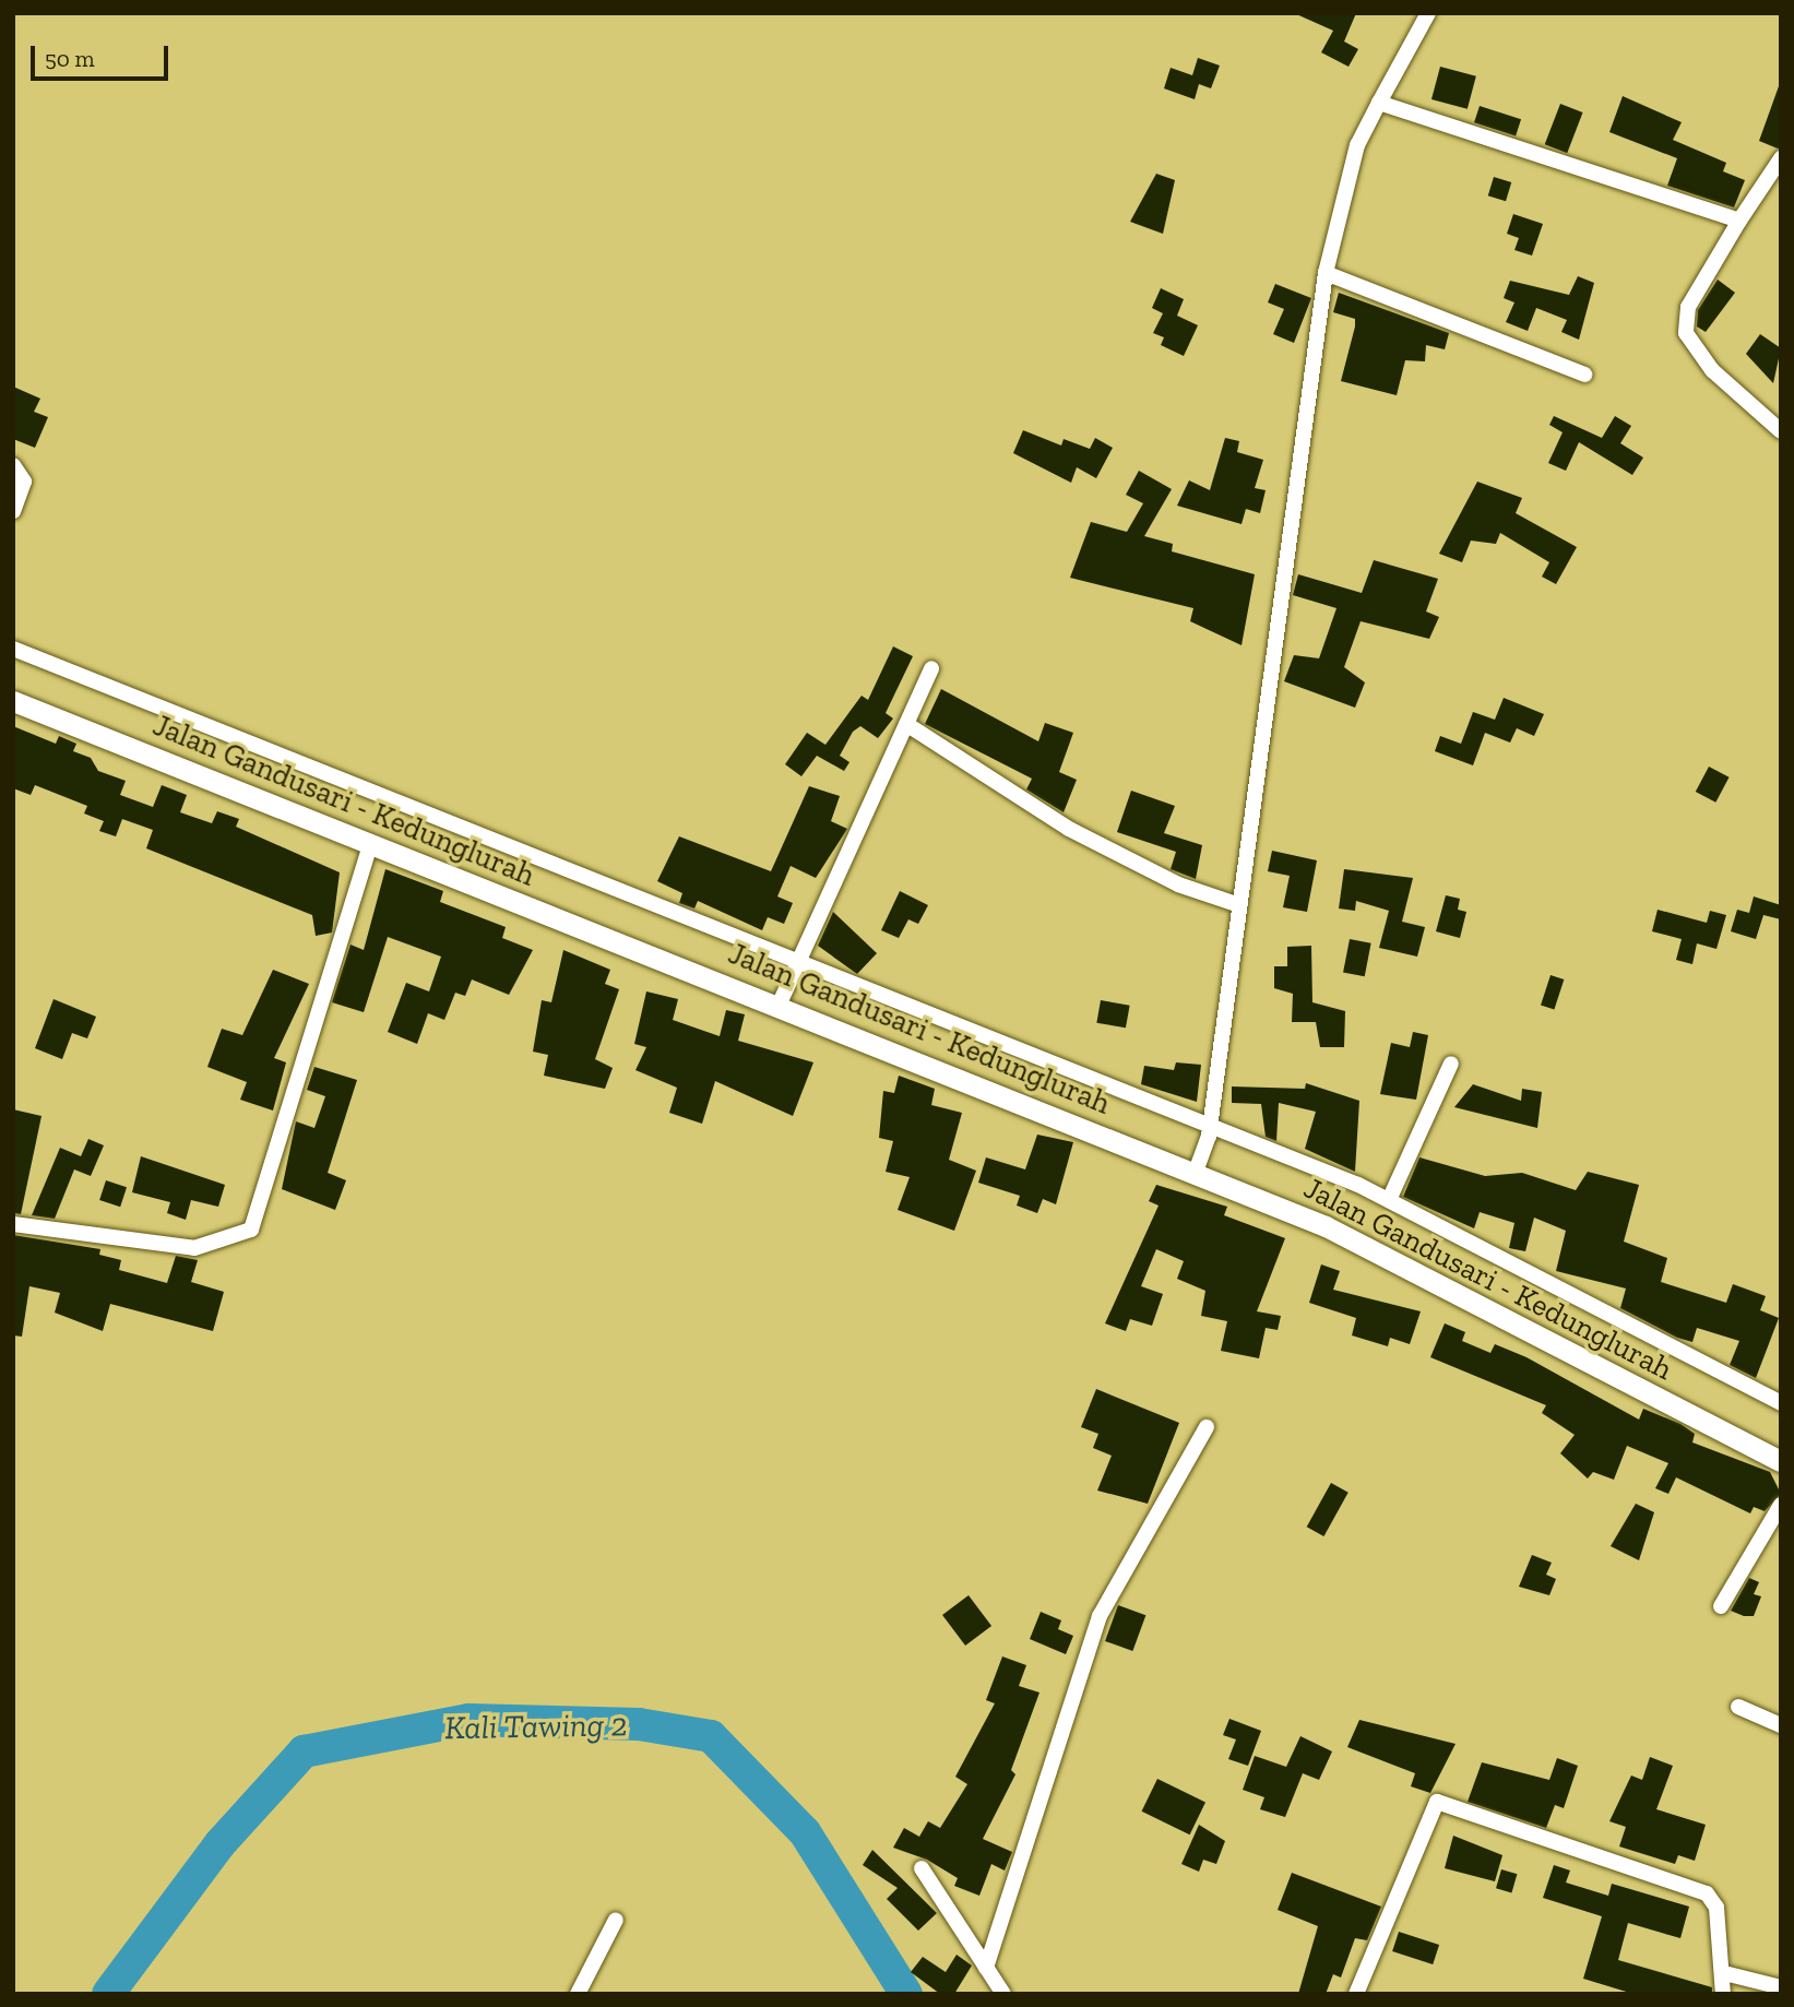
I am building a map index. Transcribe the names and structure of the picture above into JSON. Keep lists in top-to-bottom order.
{
  "streets": {
    "street": ["Jalan Gandusari - Kedunglurah"]
  },
  "water": ["Kali Tawing 2"],
  "scale_bar": "50 m"
}
